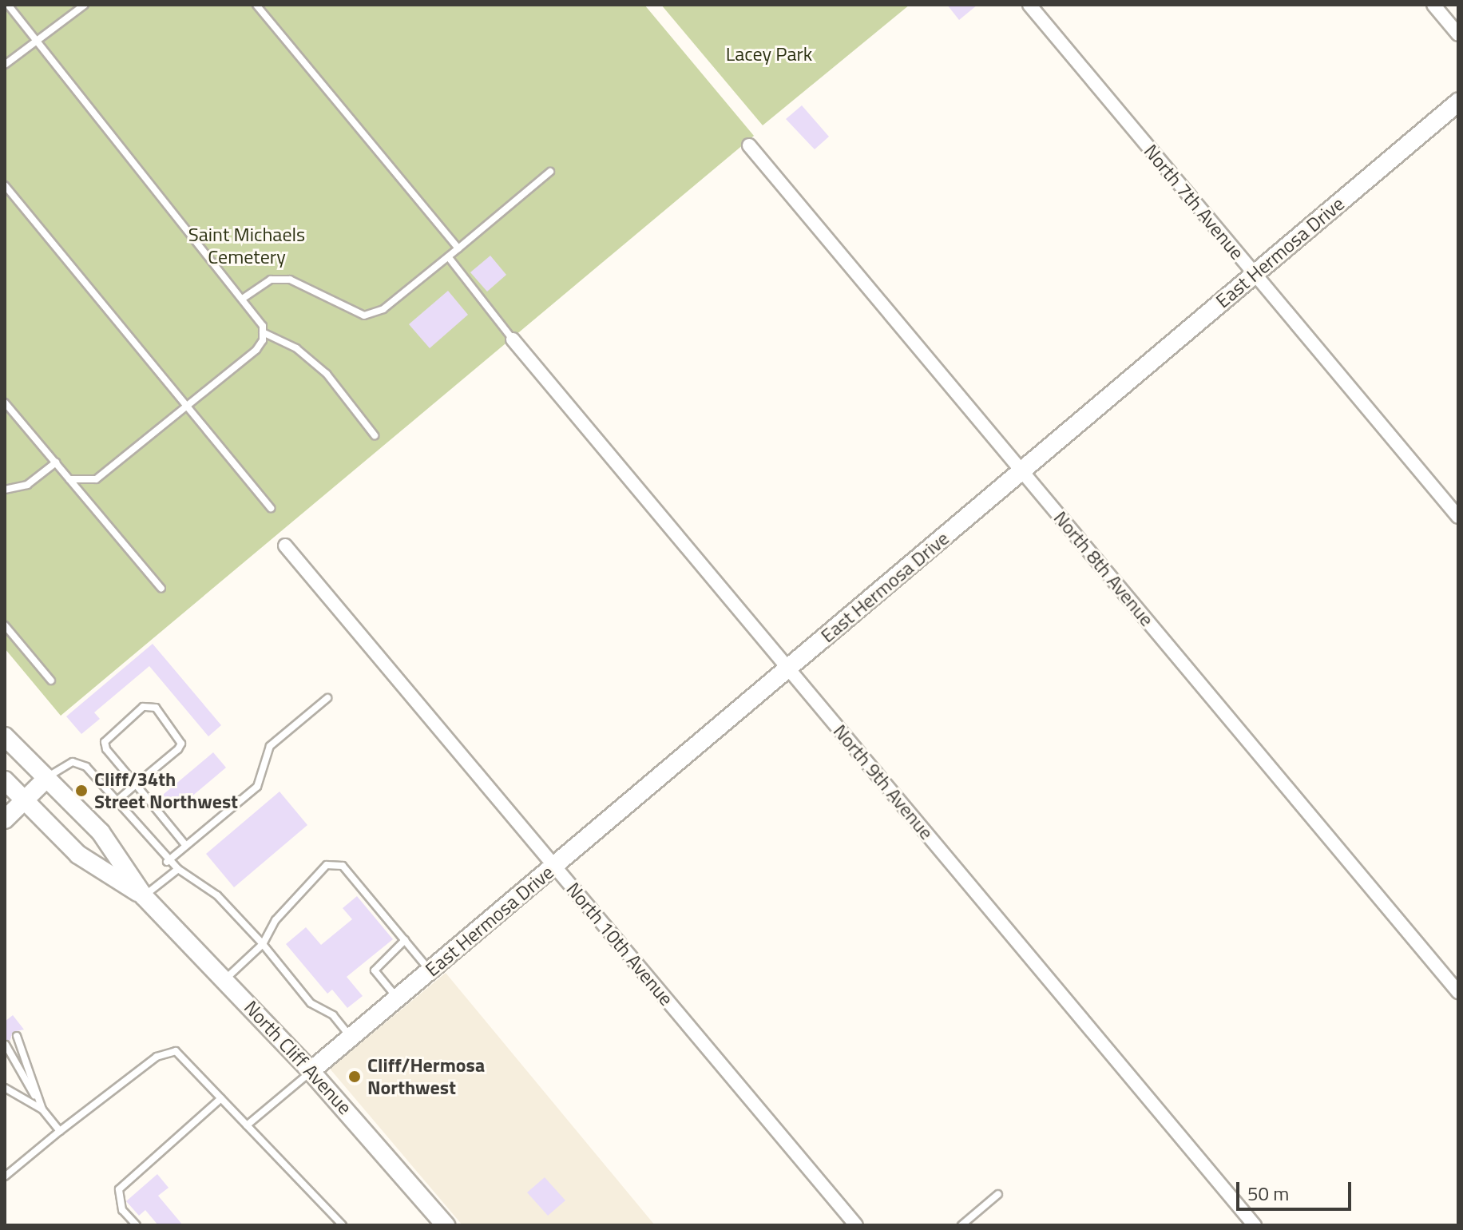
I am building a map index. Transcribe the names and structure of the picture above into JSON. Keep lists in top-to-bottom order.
{
  "streets": {
    "street": [
      "North 7th Avenue",
      "East Hermosa Drive",
      "North 8th Avenue",
      "North 9th Avenue",
      "North 10th Avenue",
      "North Cliff Avenue"
    ]
  },
  "crossings": [
    ["North 7th Avenue", "East Hermosa Drive"],
    ["East Hermosa Drive", "North 8th Avenue"],
    ["East Hermosa Drive", "North 9th Avenue"],
    ["East Hermosa Drive", "North 10th Avenue"],
    ["East Hermosa Drive", "North Cliff Avenue"]
  ],
  "parks": ["Lacey Park", "Saint Michaels Cemetery"],
  "places": ["Cliff/34th Street Northwest", "Cliff/Hermosa Northwest"],
  "scale_bar": "50 m"
}
